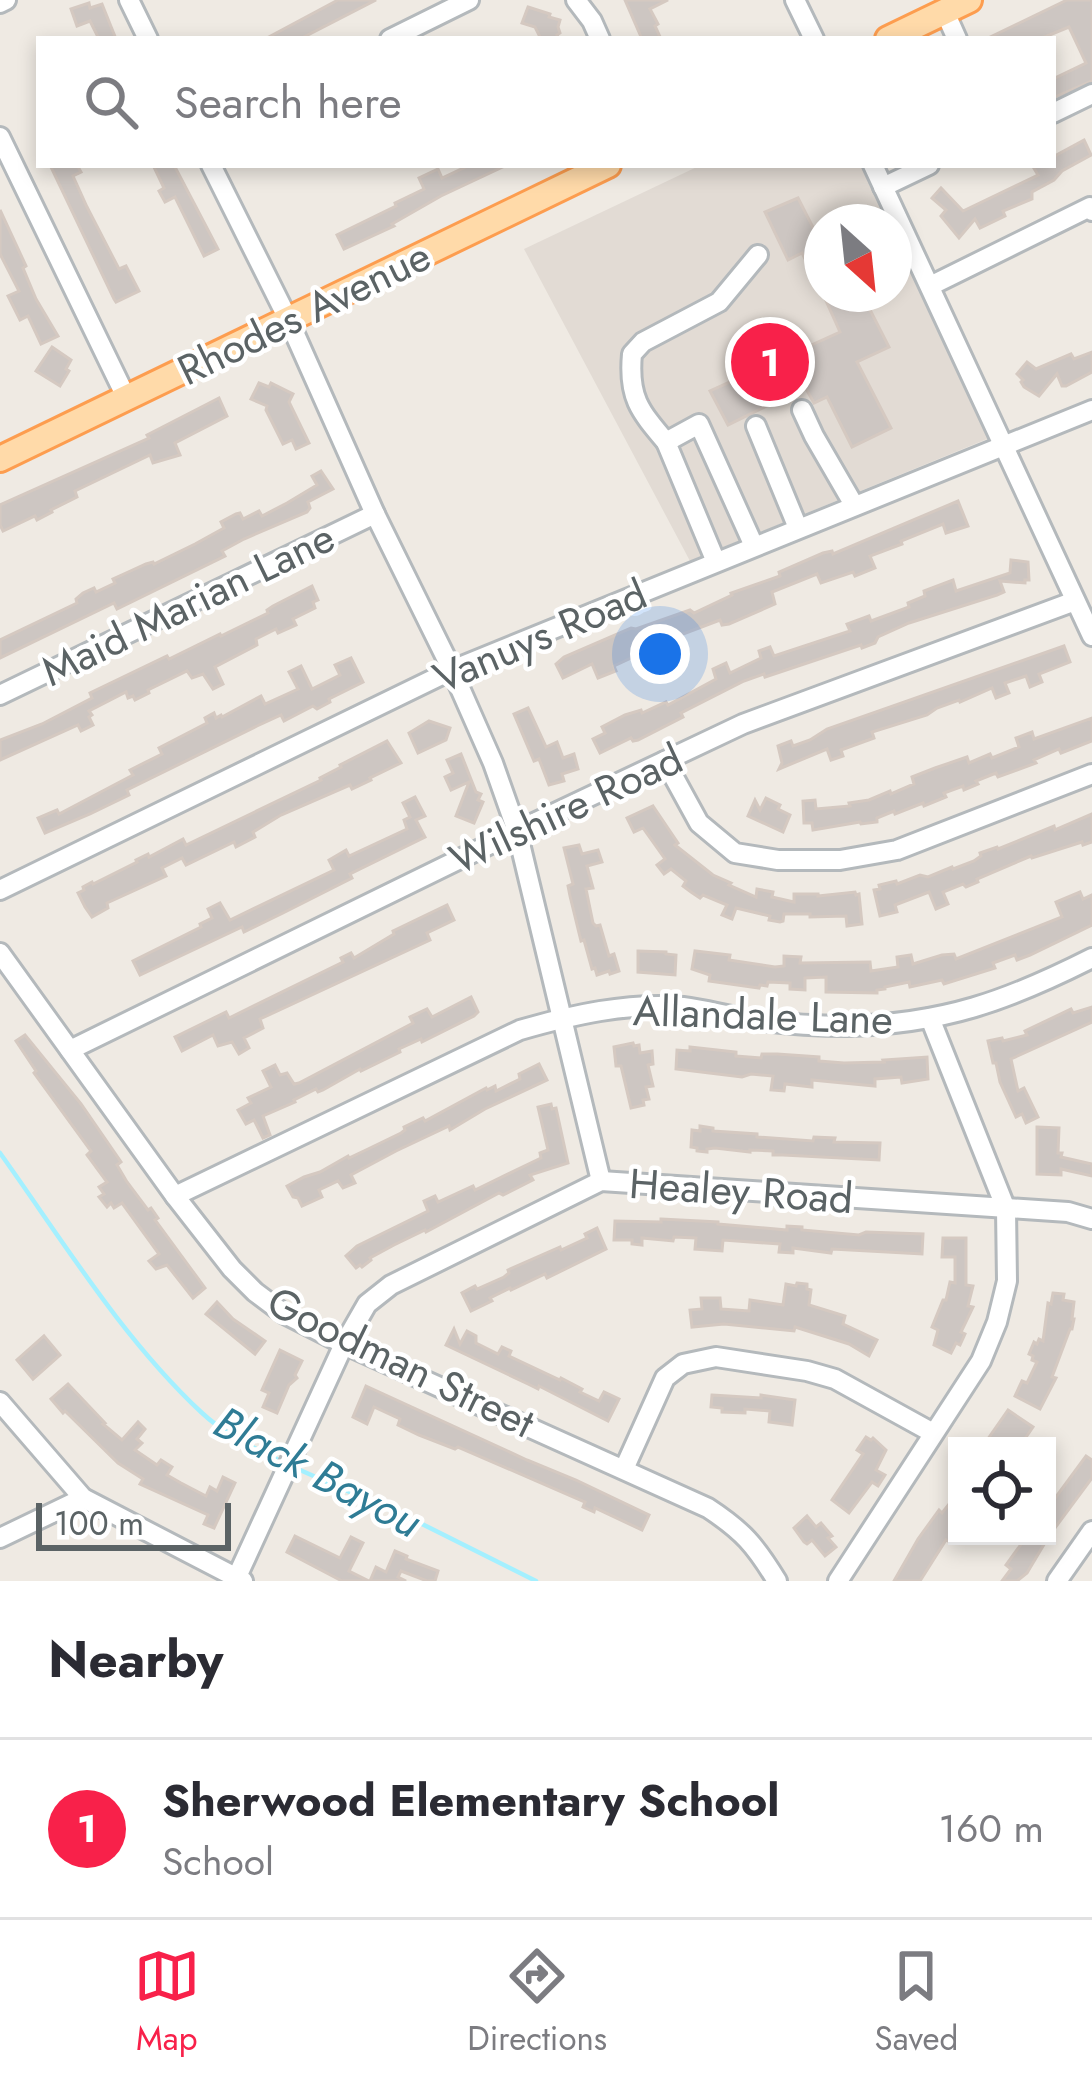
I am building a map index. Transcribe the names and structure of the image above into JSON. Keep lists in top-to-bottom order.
{
  "streets": {
    "main road": ["Rhodes Avenue"],
    "street": [
      "Maid Marian Lane",
      "Vanuys Road",
      "Wilshire Road",
      "Allandale Lane",
      "Healey Road",
      "Goodman Street"
    ]
  },
  "crossings": [
    ["Wilshire Road", "Goodman Street"],
    ["Allandale Lane", "Goodman Street"],
    ["Healey Road", "Goodman Street"]
  ],
  "water": ["Black Bayou"],
  "scale_bar": "100 m",
  "north": "bottom right",
  "page": {
    "search": "Search here",
    "pins": "1",
    "scale": "100 m",
    "heading": "Nearby",
    "list": [
      {
        "mark": "1",
        "name": "Sherwood Elementary School",
        "note": "School",
        "value": "160 m"
      }
    ],
    "nav": ["Map", "Directions", "Saved"]
  }
}
